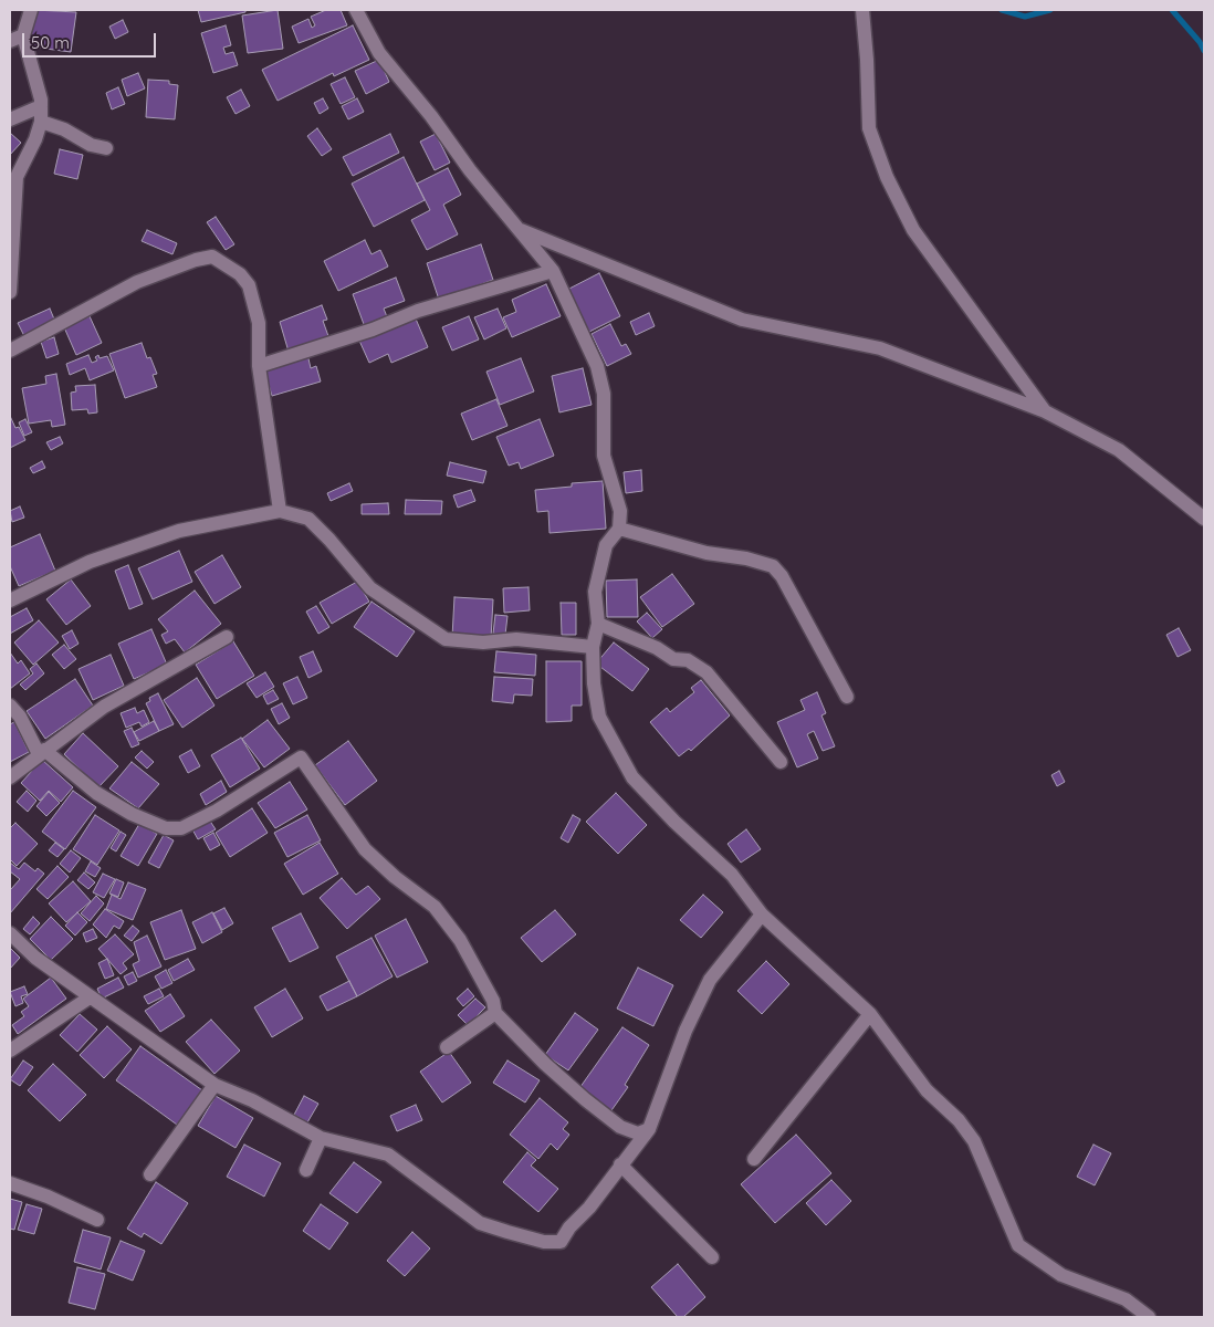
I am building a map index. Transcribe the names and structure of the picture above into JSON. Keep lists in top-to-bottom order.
{
  "scale_bar": "50 m"
}
